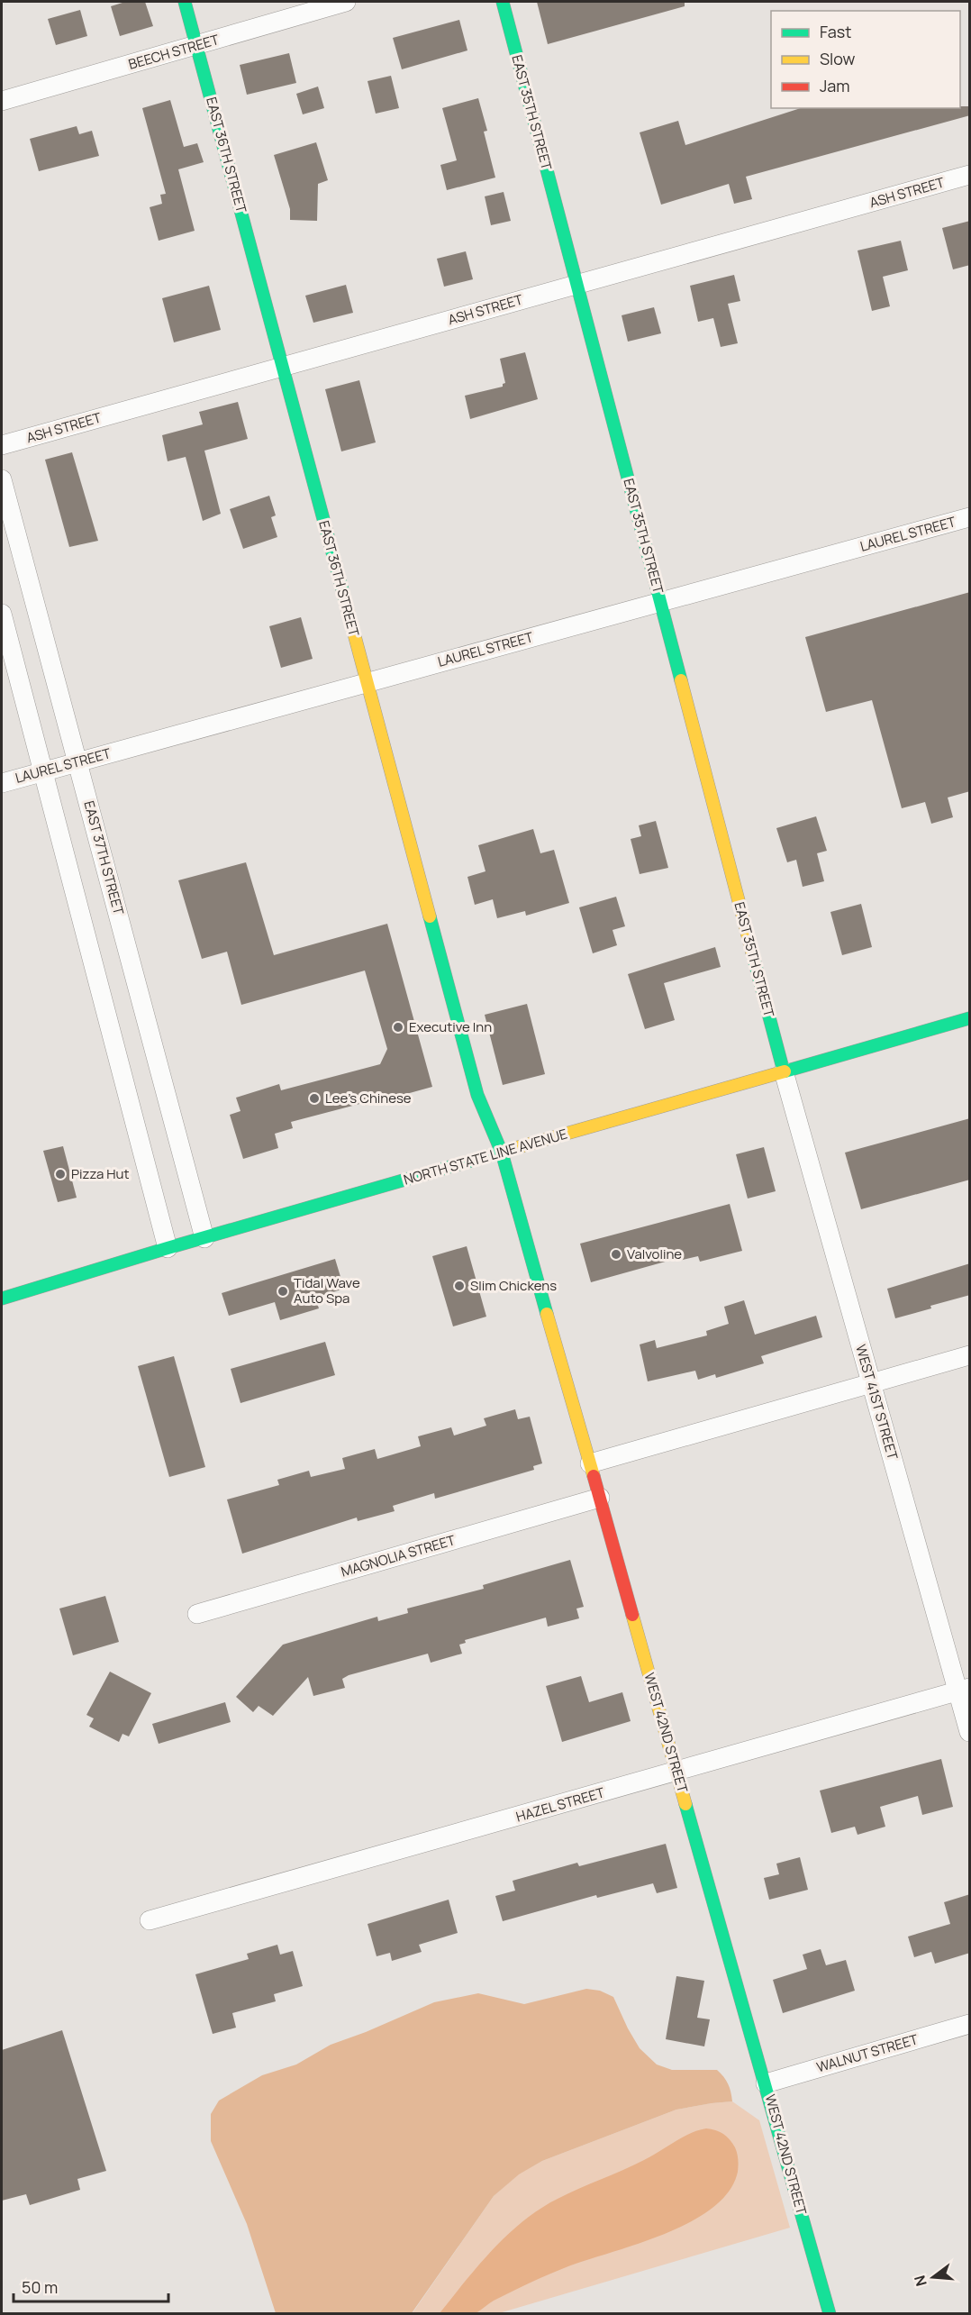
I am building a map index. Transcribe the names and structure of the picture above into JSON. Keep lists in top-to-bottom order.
{
  "streets": {
    "street": [
      "BEECH STREET",
      "EAST 35TH STREET",
      "EAST 36TH STREET",
      "ASH STREET",
      "LAUREL STREET",
      "EAST 37TH STREET",
      "NORTH STATE LINE AVENUE",
      "WEST 41ST STREET",
      "MAGNOLIA STREET",
      "WEST 42ND STREET",
      "HAZEL STREET",
      "WALNUT STREET"
    ]
  },
  "crossings": [
    ["BEECH STREET", "EAST 36TH STREET"],
    ["EAST 35TH STREET", "ASH STREET"],
    ["EAST 35TH STREET", "LAUREL STREET"],
    ["EAST 35TH STREET", "NORTH STATE LINE AVENUE"],
    ["EAST 35TH STREET", "WEST 41ST STREET"],
    ["EAST 36TH STREET", "ASH STREET"],
    ["EAST 36TH STREET", "LAUREL STREET"],
    ["EAST 36TH STREET", "NORTH STATE LINE AVENUE"],
    ["EAST 36TH STREET", "WEST 42ND STREET"],
    ["LAUREL STREET", "EAST 37TH STREET"],
    ["EAST 37TH STREET", "NORTH STATE LINE AVENUE"],
    ["NORTH STATE LINE AVENUE", "WEST 41ST STREET"],
    ["NORTH STATE LINE AVENUE", "WEST 42ND STREET"],
    ["WEST 41ST STREET", "HAZEL STREET"],
    ["MAGNOLIA STREET", "WEST 42ND STREET"],
    ["WEST 42ND STREET", "HAZEL STREET"],
    ["WEST 42ND STREET", "WALNUT STREET"]
  ],
  "places": [
    "Executive Inn",
    "Lee's Chinese",
    "Pizza Hut",
    "Valvoline",
    "Slim Chickens",
    "Tidal Wave Auto Spa"
  ],
  "legend": ["Fast", "Slow", "Jam"],
  "scale_bar": "50 m",
  "north": "left"
}
